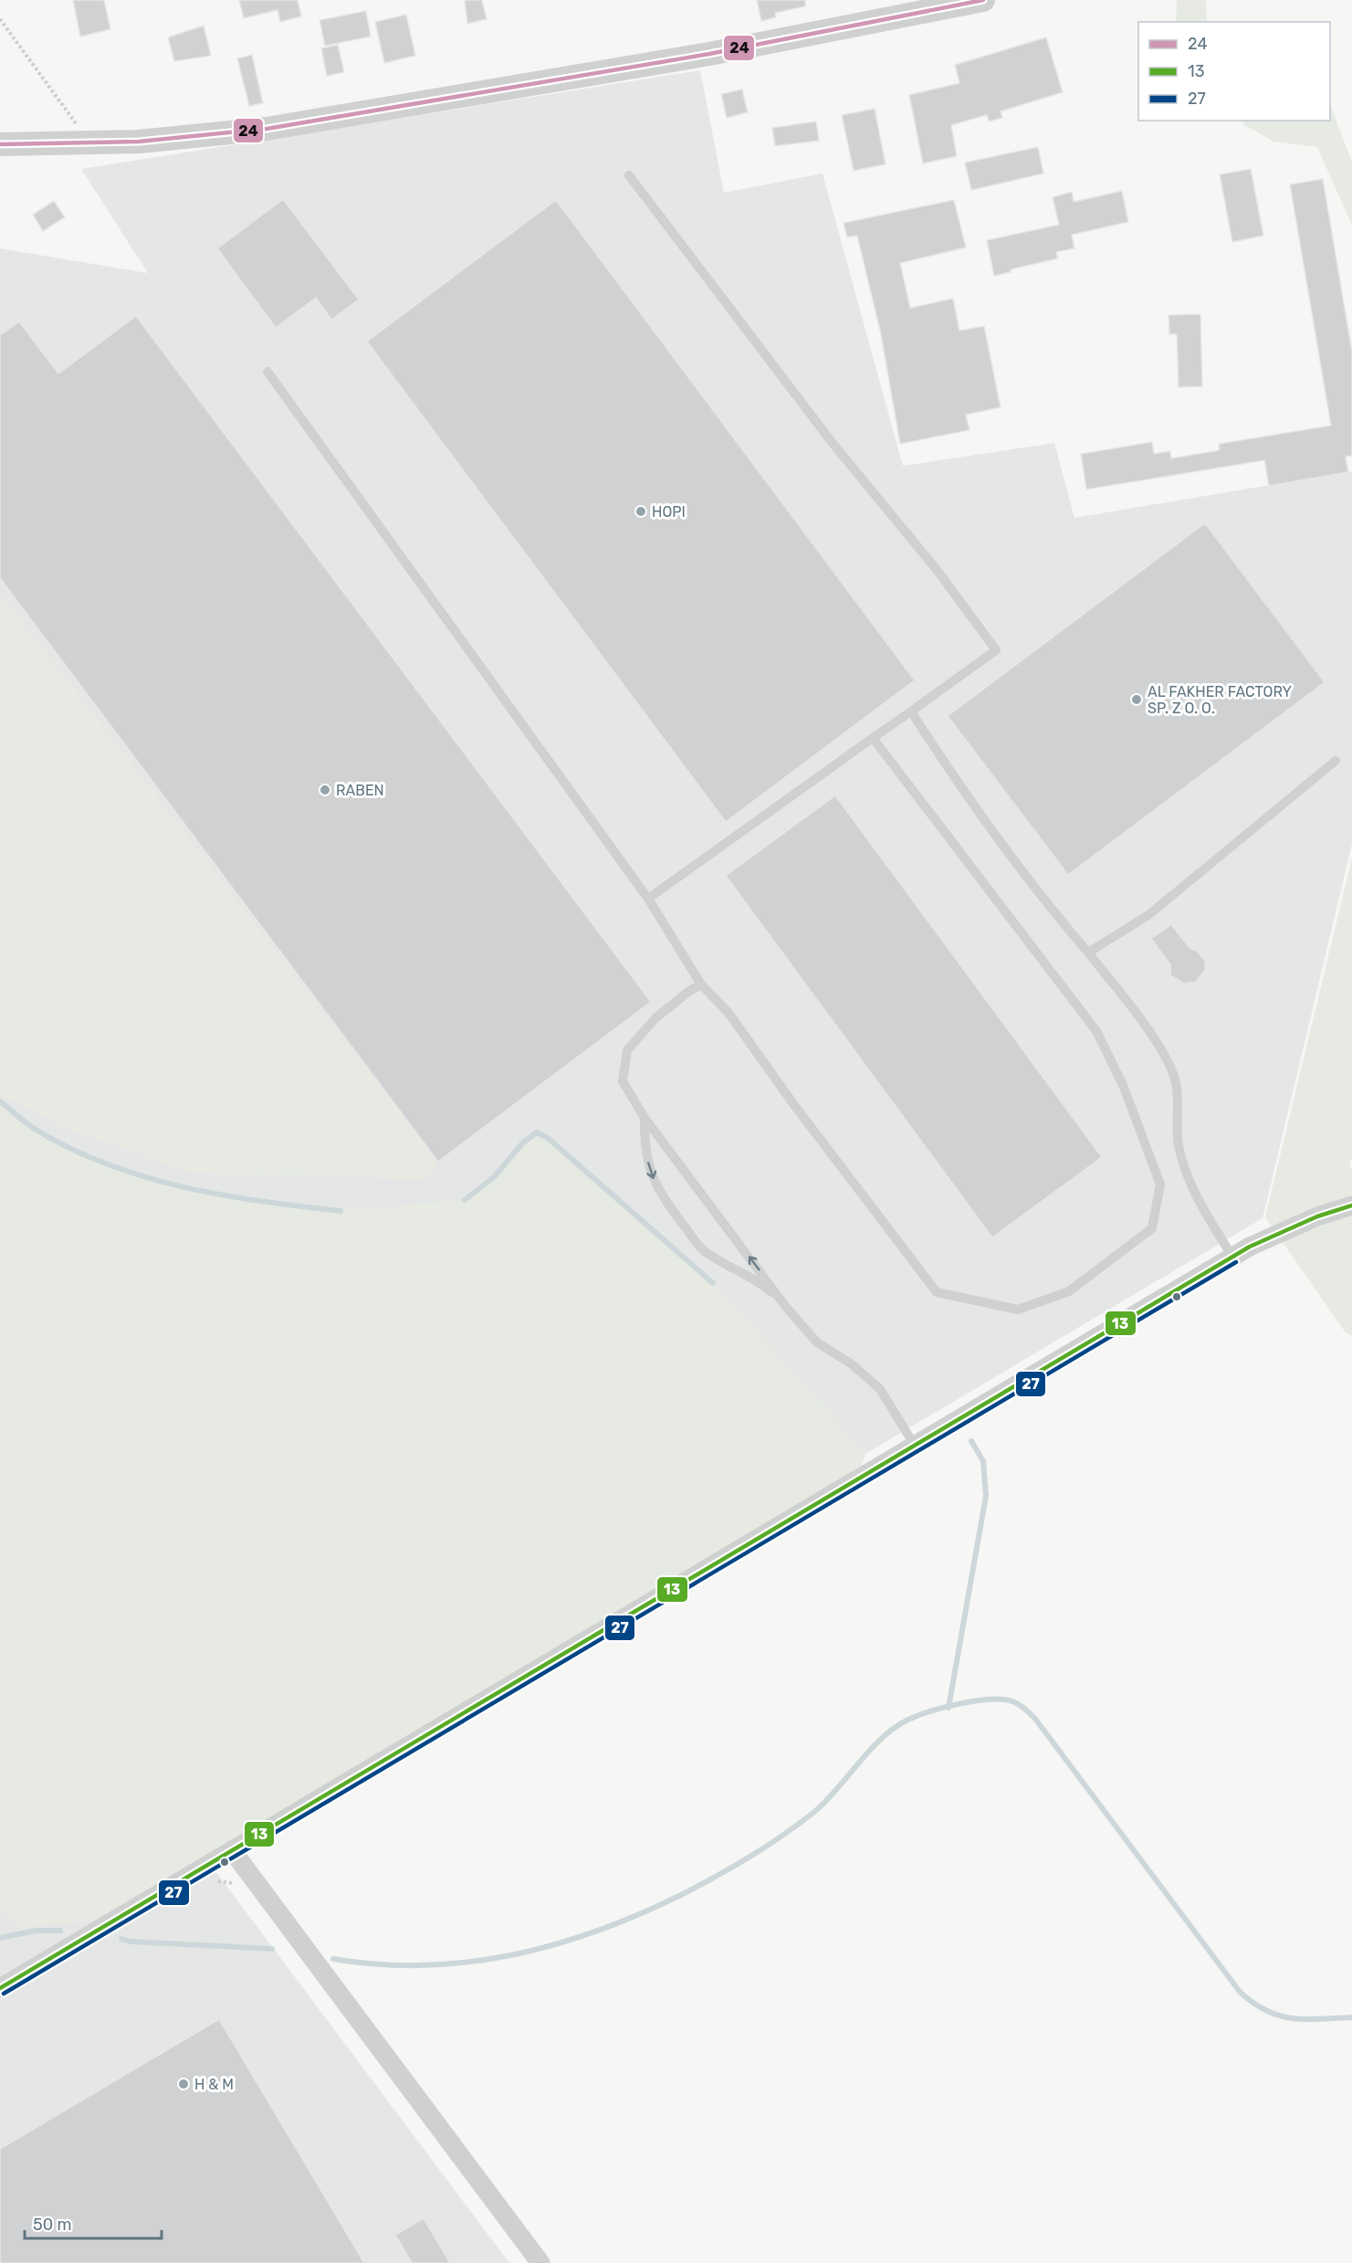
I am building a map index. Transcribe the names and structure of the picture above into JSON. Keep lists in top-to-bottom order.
{
  "places": [
    "HOPI",
    "AL FAKHER FACTORY SP. Z O. O.",
    "RABEN",
    "H & M"
  ],
  "lines": ["transit line 24", "transit line 13", "transit line 27"],
  "legend": ["24", "13", "27"],
  "scale_bar": "50 m"
}
